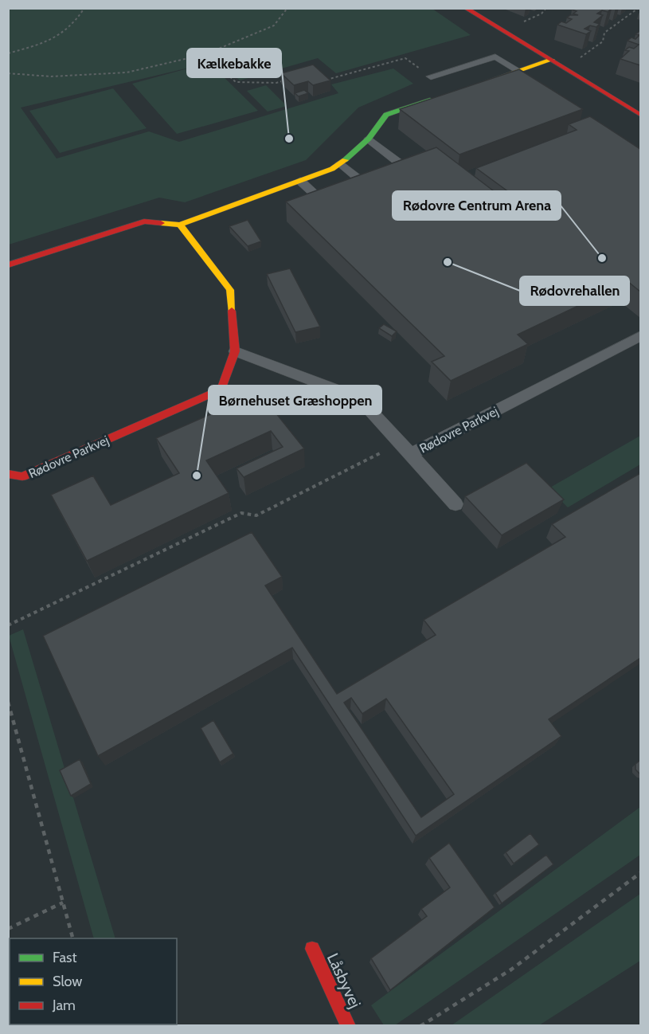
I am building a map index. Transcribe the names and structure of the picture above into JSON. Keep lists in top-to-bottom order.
{
  "streets": {
    "street": ["Rødovre Parkvej", "Låsbyvej"]
  },
  "places": [
    "Kælkebakke",
    "Rødovre Centrum Arena",
    "Rødovrehallen",
    "Børnehuset Græshoppen"
  ],
  "legend": ["Fast", "Slow", "Jam"]
}
